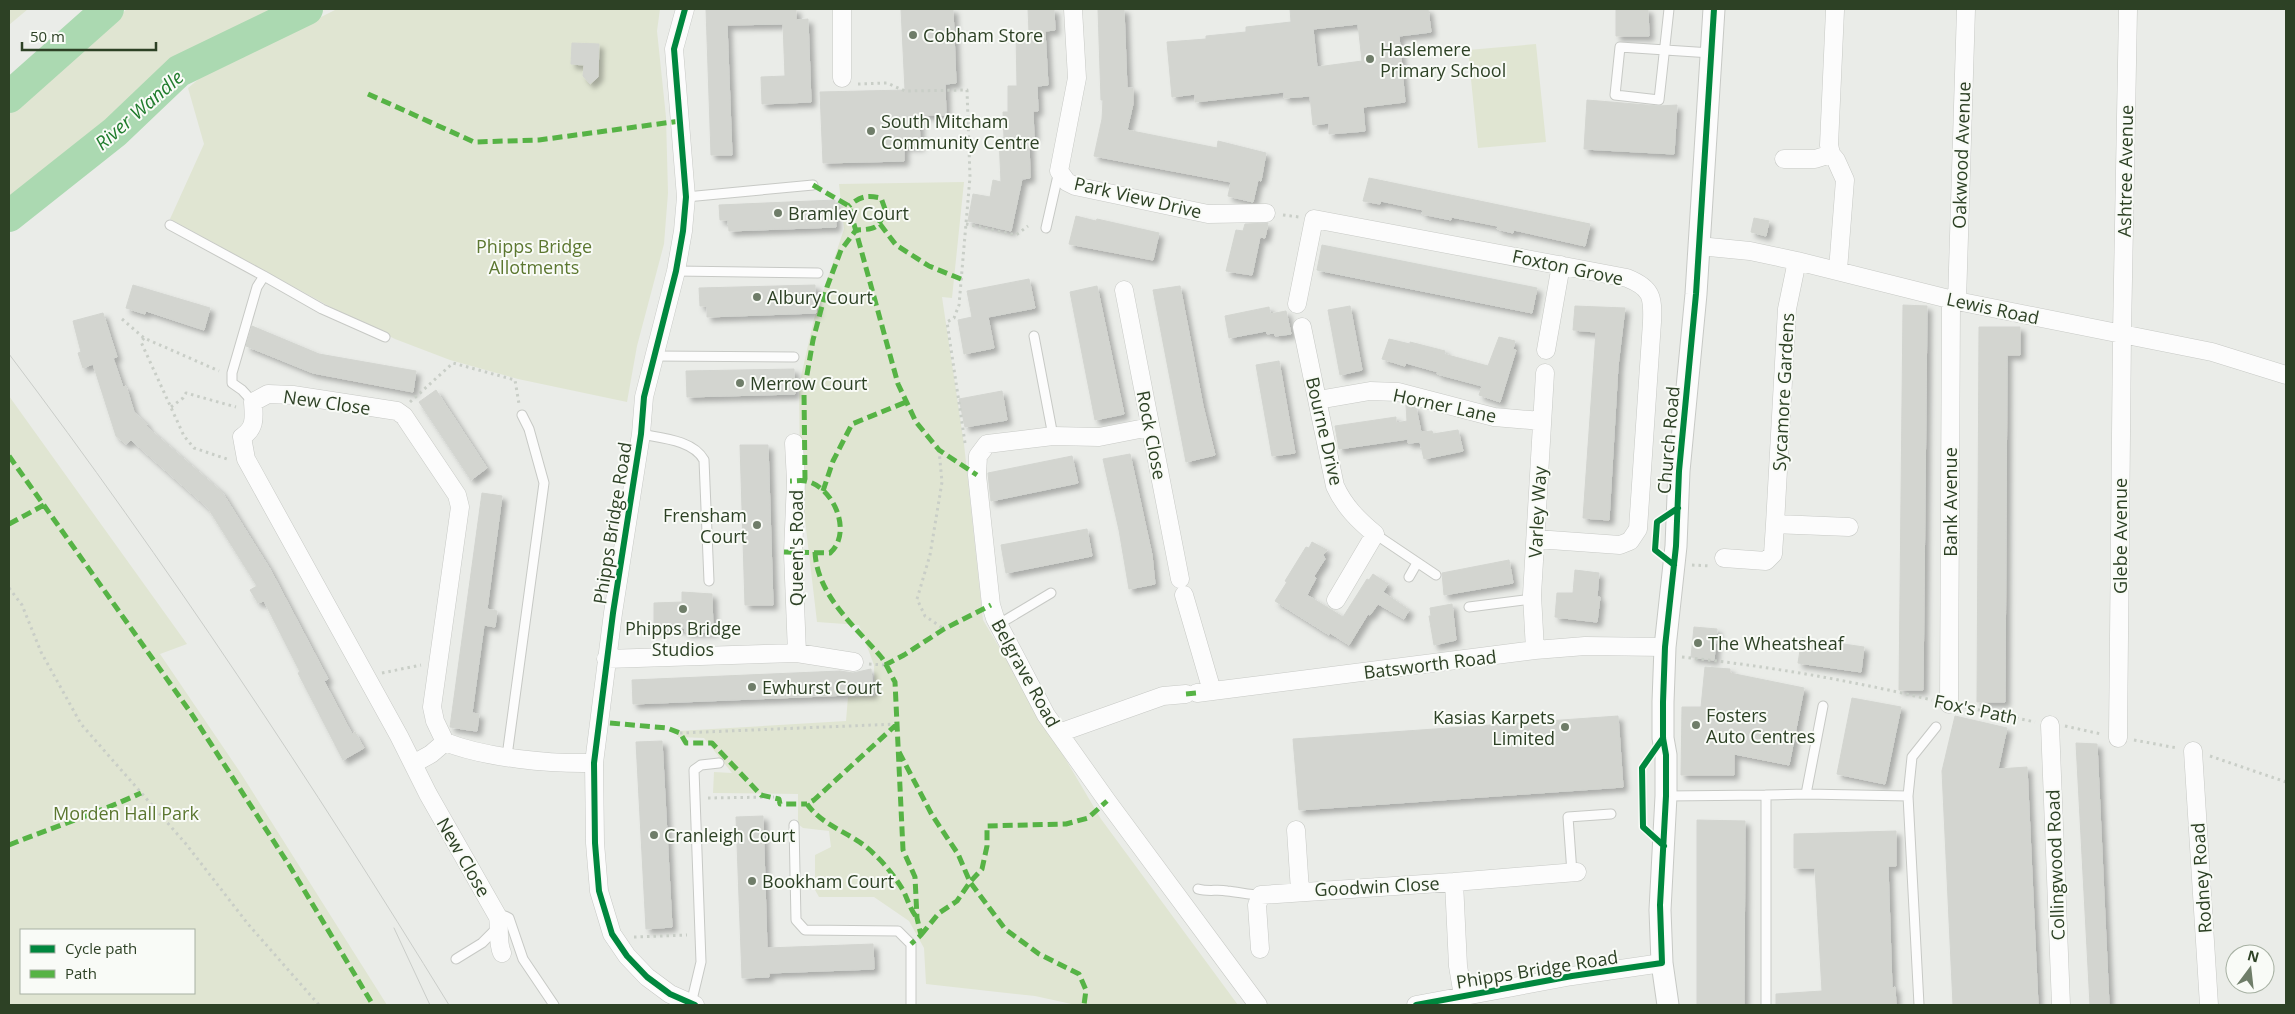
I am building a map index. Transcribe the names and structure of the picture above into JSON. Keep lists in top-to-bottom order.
{
  "streets": {
    "street": [
      "Oakwood Avenue",
      "Ashtree Avenue",
      "Park View Drive",
      "Foxton Grove",
      "Lewis Road",
      "Sycamore Gardens",
      "New Close",
      "Horner Lane",
      "Bourne Drive",
      "Rock Close",
      "Church Road",
      "Bank Avenue",
      "Varley Way",
      "Phipps Bridge Road",
      "Glebe Avenue",
      "Queen's Road",
      "Batsworth Road",
      "Belgrave Road",
      "Collingwood Road",
      "Rodney Road",
      "Goodwin Close"
    ],
    "path": ["Fox's Path"]
  },
  "crossings": [
    ["Oakwood Avenue", "Lewis Road"],
    ["Oakwood Avenue", "Bank Avenue"],
    ["Ashtree Avenue", "Lewis Road"],
    ["Ashtree Avenue", "Glebe Avenue"],
    ["Foxton Grove", "Varley Way"],
    ["Lewis Road", "Sycamore Gardens"],
    ["Lewis Road", "Church Road"],
    ["Lewis Road", "Bank Avenue"],
    ["Lewis Road", "Glebe Avenue"],
    ["Horner Lane", "Bourne Drive"],
    ["Horner Lane", "Varley Way"],
    ["Rock Close", "Batsworth Road"],
    ["Church Road", "Phipps Bridge Road"],
    ["Church Road", "Batsworth Road"],
    ["Church Road", "Fox's Path"],
    ["Bank Avenue", "Fox's Path"],
    ["Varley Way", "Batsworth Road"],
    ["Phipps Bridge Road", "Goodwin Close"],
    ["Glebe Avenue", "Fox's Path"],
    ["Batsworth Road", "Belgrave Road"],
    ["Batsworth Road", "Fox's Path"],
    ["Fox's Path", "Collingwood Road"],
    ["Fox's Path", "Rodney Road"]
  ],
  "water": ["River Wandle"],
  "parks": ["Phipps Bridge Allotments", "Morden Hall Park"],
  "places": [
    "Cobham Store",
    "Haslemere Primary School",
    "South Mitcham Community Centre",
    "Bramley Court",
    "Albury Court",
    "Merrow Court",
    "Frensham Court",
    "Phipps Bridge Studios",
    "The Wheatsheaf",
    "Ewhurst Court",
    "Fosters Auto Centres",
    "Kasias Karpets Limited",
    "Cranleigh Court",
    "Bookham Court"
  ],
  "legend": ["Cycle path", "Path"],
  "scale_bar": "50 m",
  "north": "top"
}
